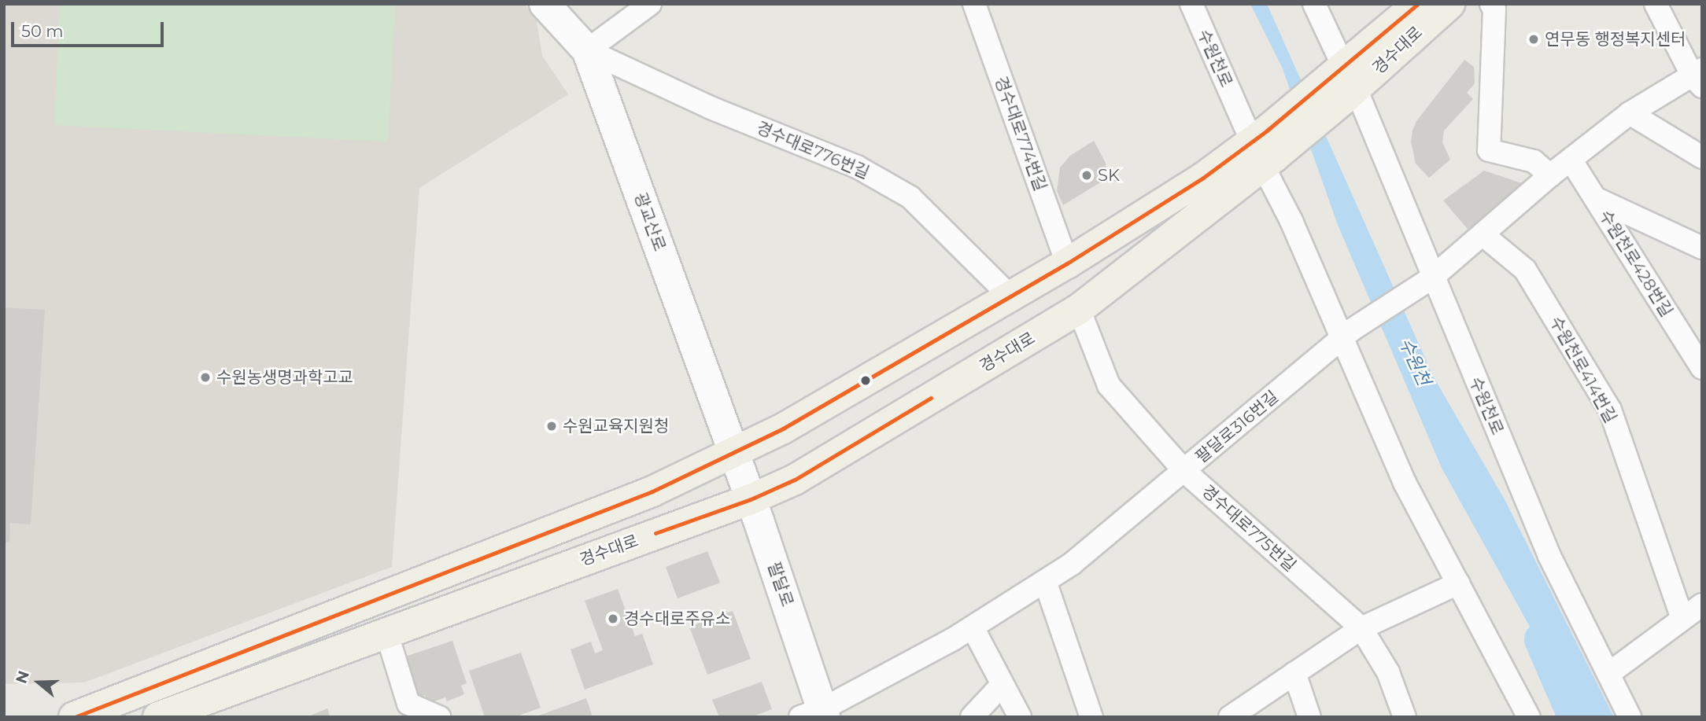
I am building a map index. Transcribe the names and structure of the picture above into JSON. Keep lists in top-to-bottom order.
{
  "streets": {
    "main road": ["경수대로", "광교산로", "팔달로"],
    "street": [
      "수원천로",
      "경수대로774번길",
      "경수대로776번길",
      "수원천로428번길",
      "수원천로414번길",
      "팔달로316번길",
      "경수대로775번길"
    ]
  },
  "crossings": [
    ["경수대로", "수원천로"],
    ["경수대로", "경수대로775번길"],
    ["경수대로", "팔달로"],
    ["수원천로", "수원천로414번길"],
    ["수원천로", "팔달로316번길"],
    ["경수대로776번길", "광교산로"],
    ["광교산로", "팔달로"],
    ["팔달로316번길", "경수대로775번길"],
    ["팔달로316번길", "팔달로"]
  ],
  "water": ["수원천"],
  "places": [
    "연무동 행정복지센터",
    "SK",
    "수원농생명과학고교",
    "수원교육지원청",
    "경수대로주유소"
  ],
  "scale_bar": "50 m",
  "north": "left"
}
